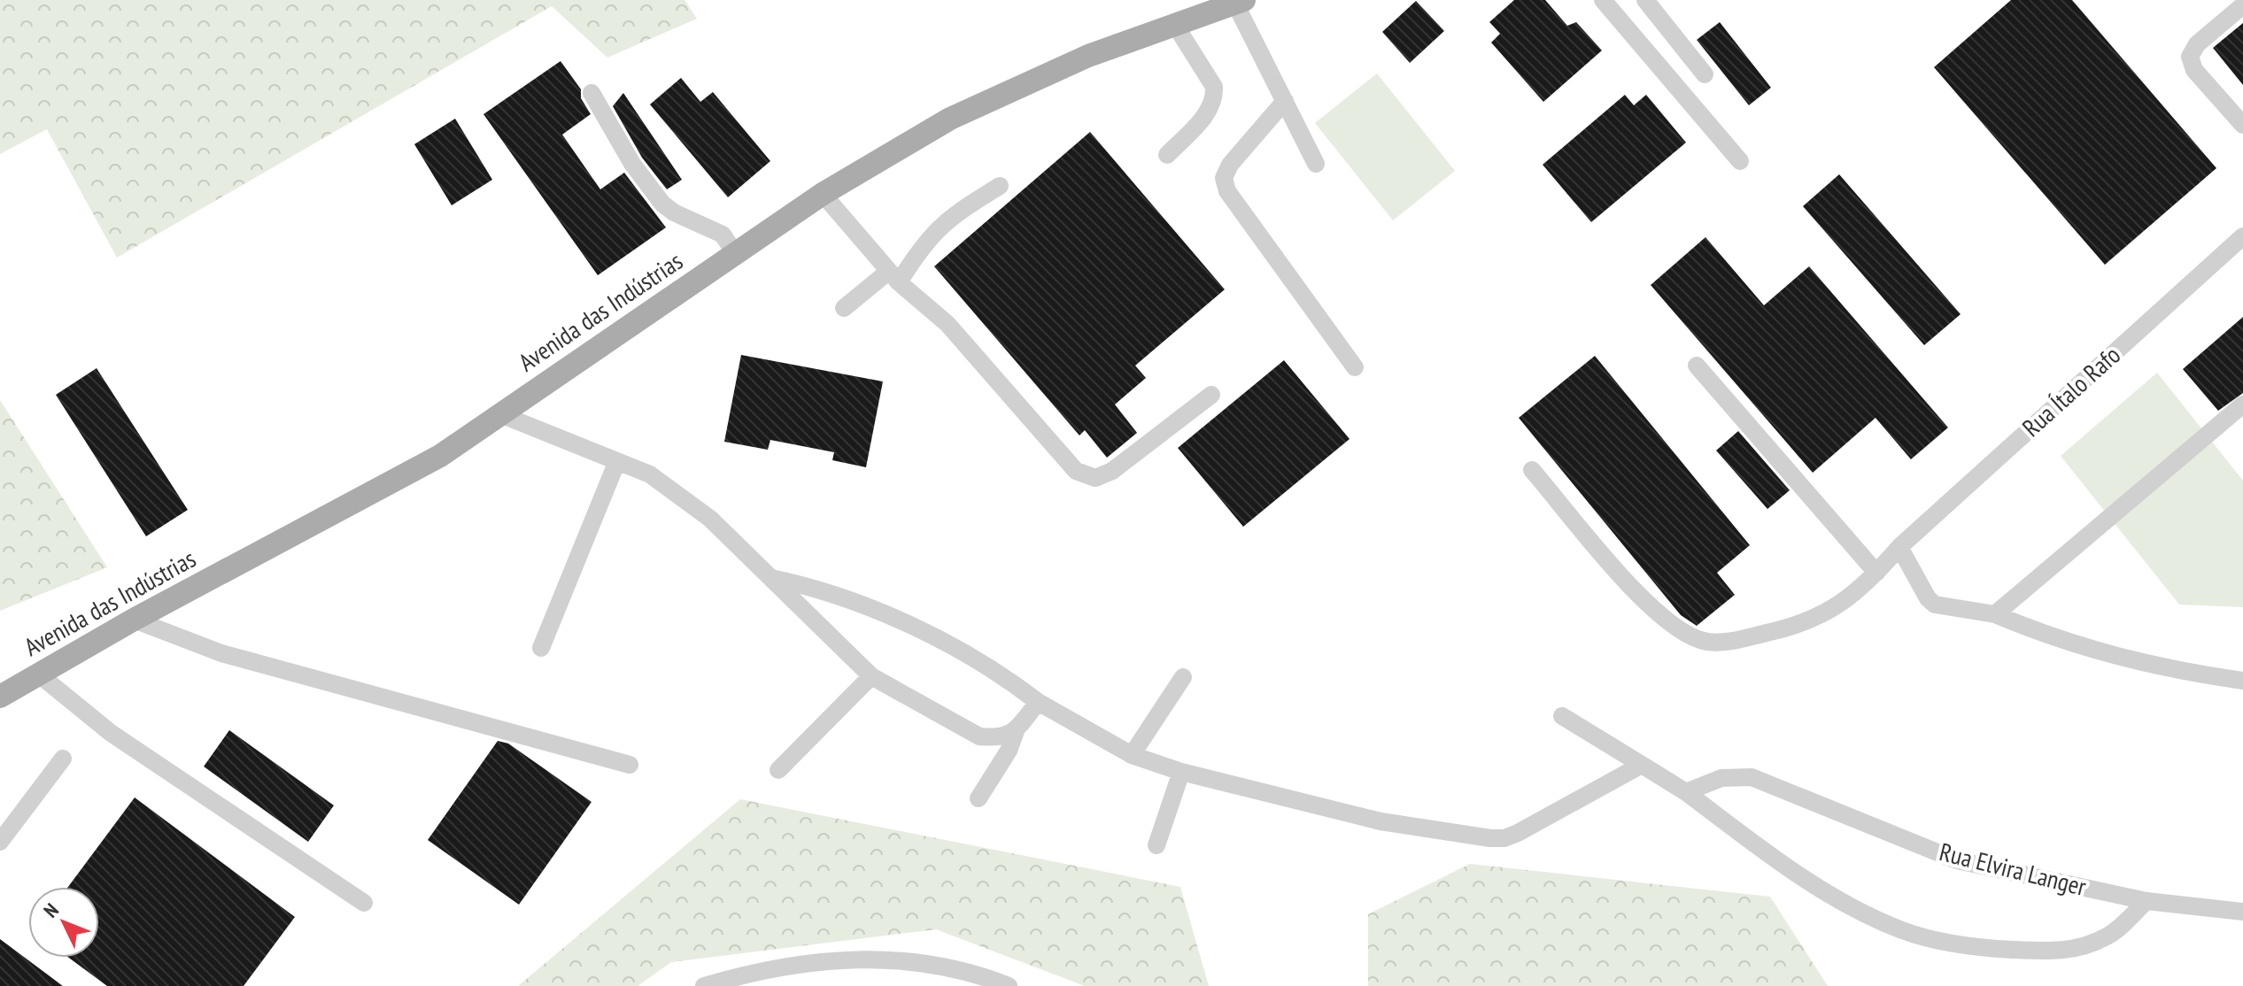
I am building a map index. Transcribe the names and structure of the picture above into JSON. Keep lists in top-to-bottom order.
{
  "streets": {
    "main road": ["Avenida das Indústrias"],
    "street": ["Rua Ítalo Rafo", "Rua Elvira Langer"]
  },
  "north": "top left"
}
